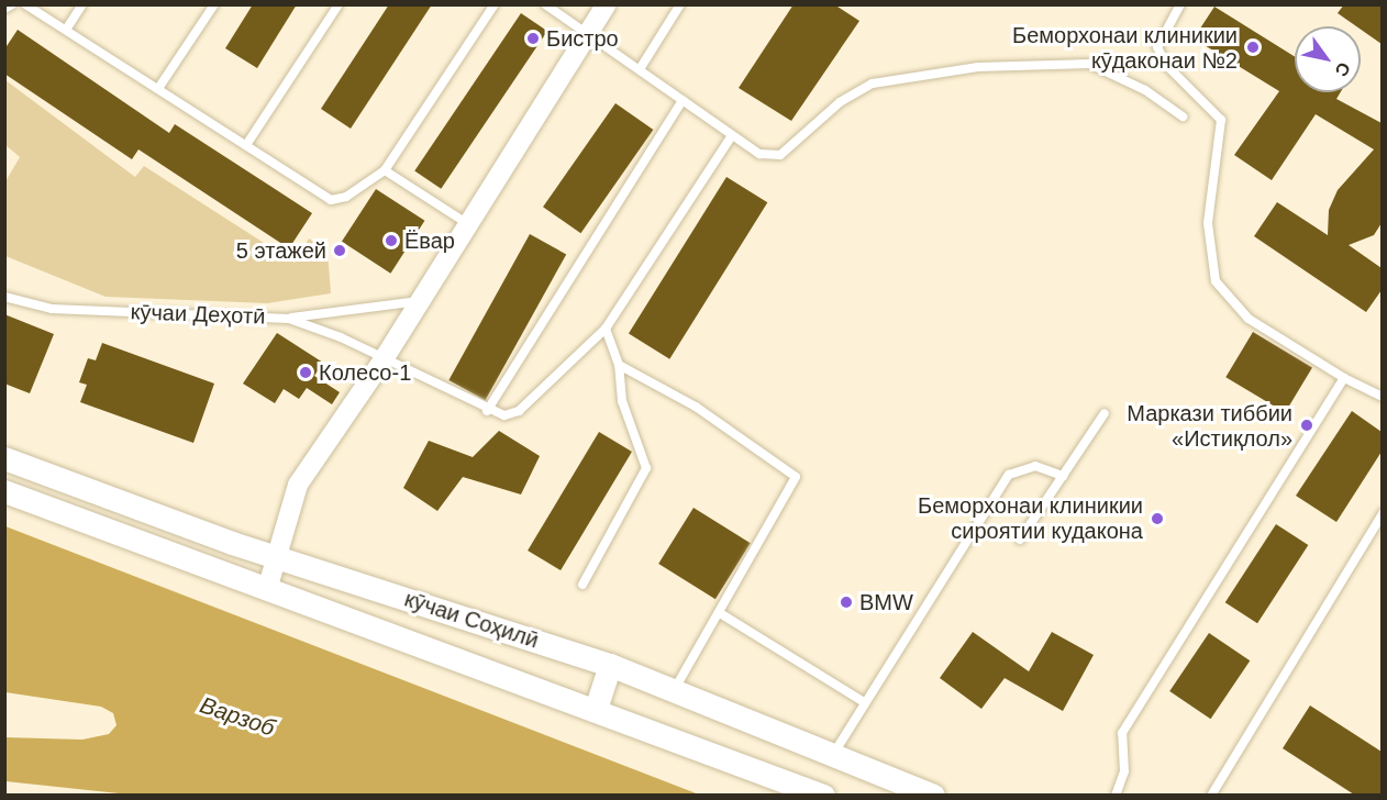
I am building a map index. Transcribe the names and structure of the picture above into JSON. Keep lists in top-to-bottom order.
{
  "streets": {
    "main road": ["кӯчаи Соҳилӣ"],
    "lane": ["кӯчаи Деҳотӣ"]
  },
  "water": ["Варзоб"],
  "places": [
    "Бистро",
    "Беморхонаи клиникии кӯдаконаи №2",
    "Ёвар",
    "5 этажей",
    "Колесо-1",
    "Маркази тиббии «Истиқлол»",
    "Беморхонаи клиникии сироятии кудакона",
    "BMW"
  ],
  "north": "bottom right"
}
